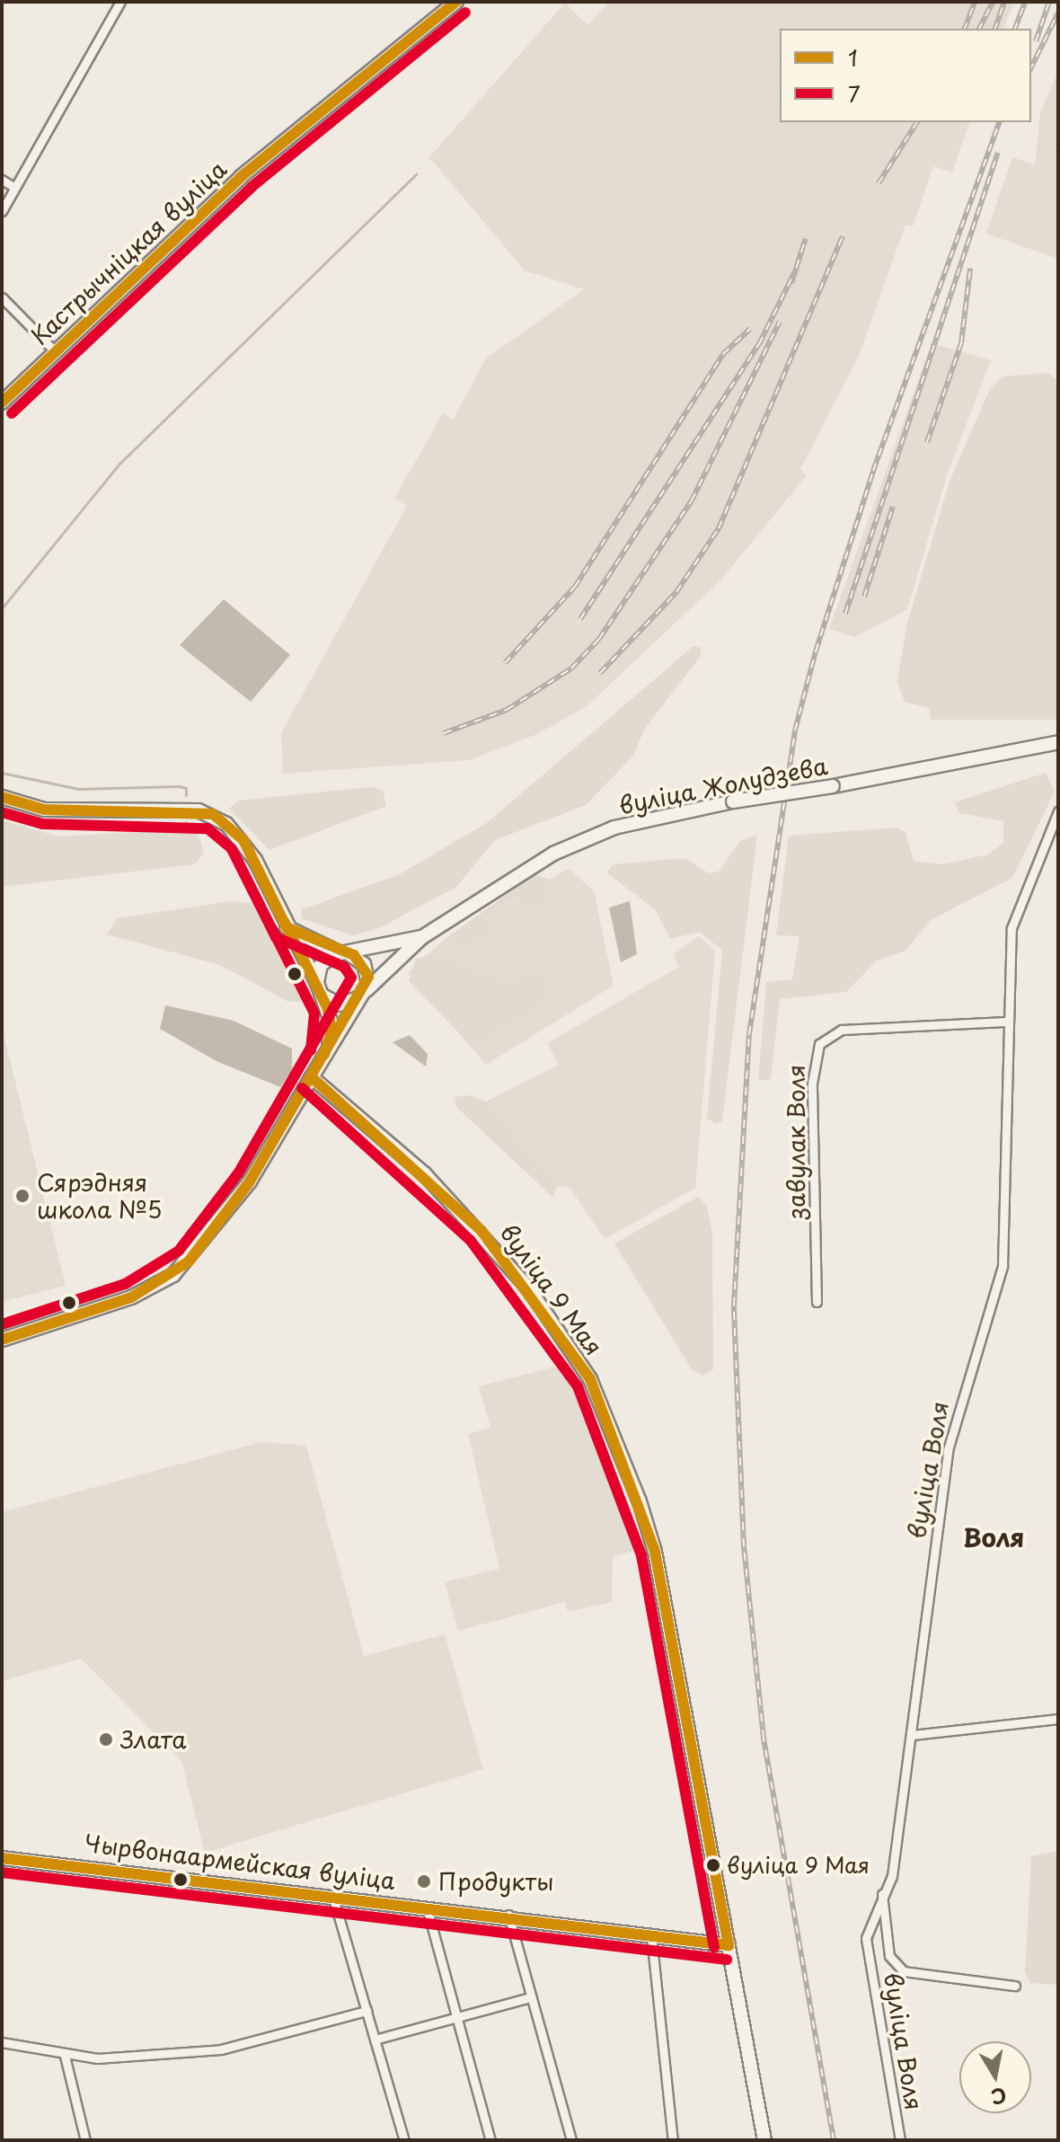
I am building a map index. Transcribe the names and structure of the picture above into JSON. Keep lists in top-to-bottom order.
{
  "streets": {
    "main road": [
      "Кастрычніцкая вуліца",
      "вуліца Жолудзева",
      "вуліца 9 Мая",
      "Чырвонаармейская вуліца"
    ],
    "street": ["завулак Воля", "вуліца Воля"]
  },
  "crossings": [
    ["завулак Воля", "вуліца Воля"],
    ["вуліца 9 Мая", "Чырвонаармейская вуліца"]
  ],
  "districts": ["Воля"],
  "places": [
    "Сярэдняя школа №5",
    "Злата",
    "вуліца 9 Мая",
    "Продукты"
  ],
  "lines": ["transit line 1", "transit line 7"],
  "legend": ["1", "7"],
  "north": "bottom"
}
